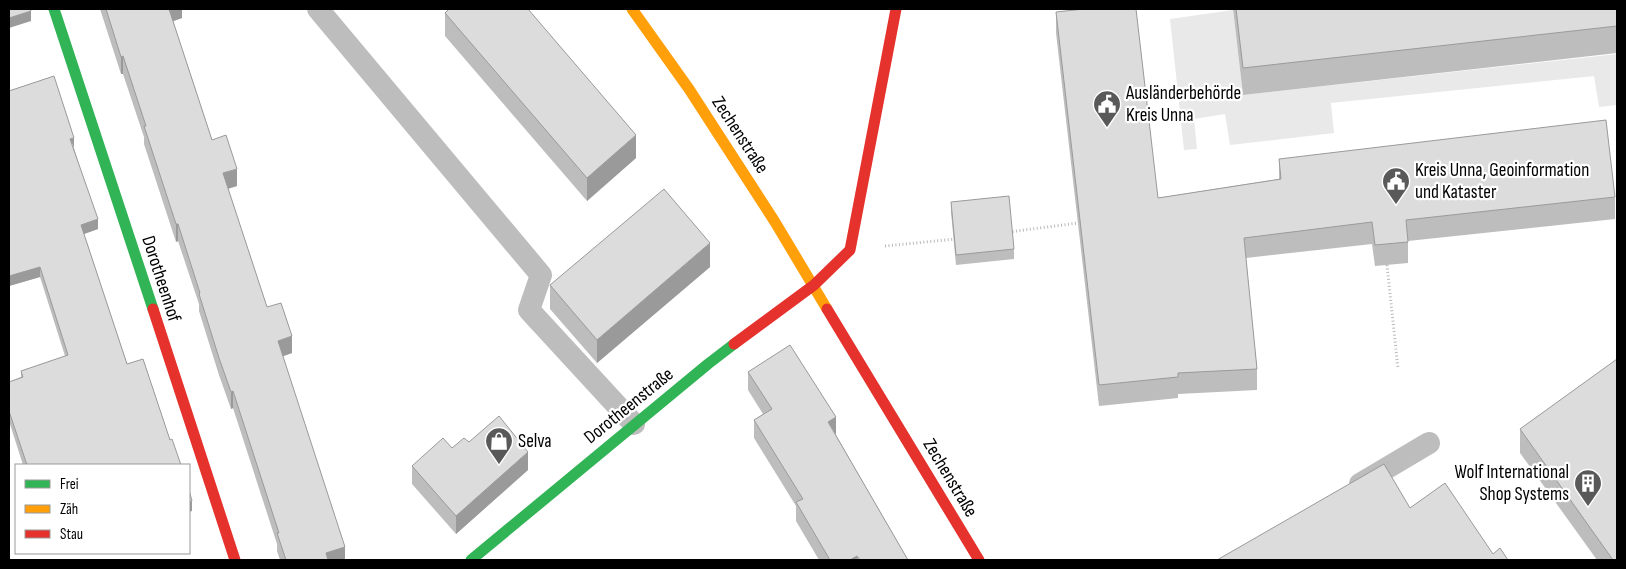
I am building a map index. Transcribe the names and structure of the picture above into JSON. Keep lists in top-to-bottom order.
{
  "streets": {
    "street": ["Zechenstraße", "Dorotheenhof", "Dorotheenstraße"]
  },
  "crossings": [
    ["Zechenstraße", "Dorotheenstraße"]
  ],
  "places": {
    "public building": ["Ausländerbehörde Kreis Unna", "Kreis Unna, Geoinformation und Kataster"],
    "shop": ["Selva"],
    "building": ["Wolf International Shop Systems"]
  },
  "legend": ["Frei", "Zäh", "Stau"]
}
